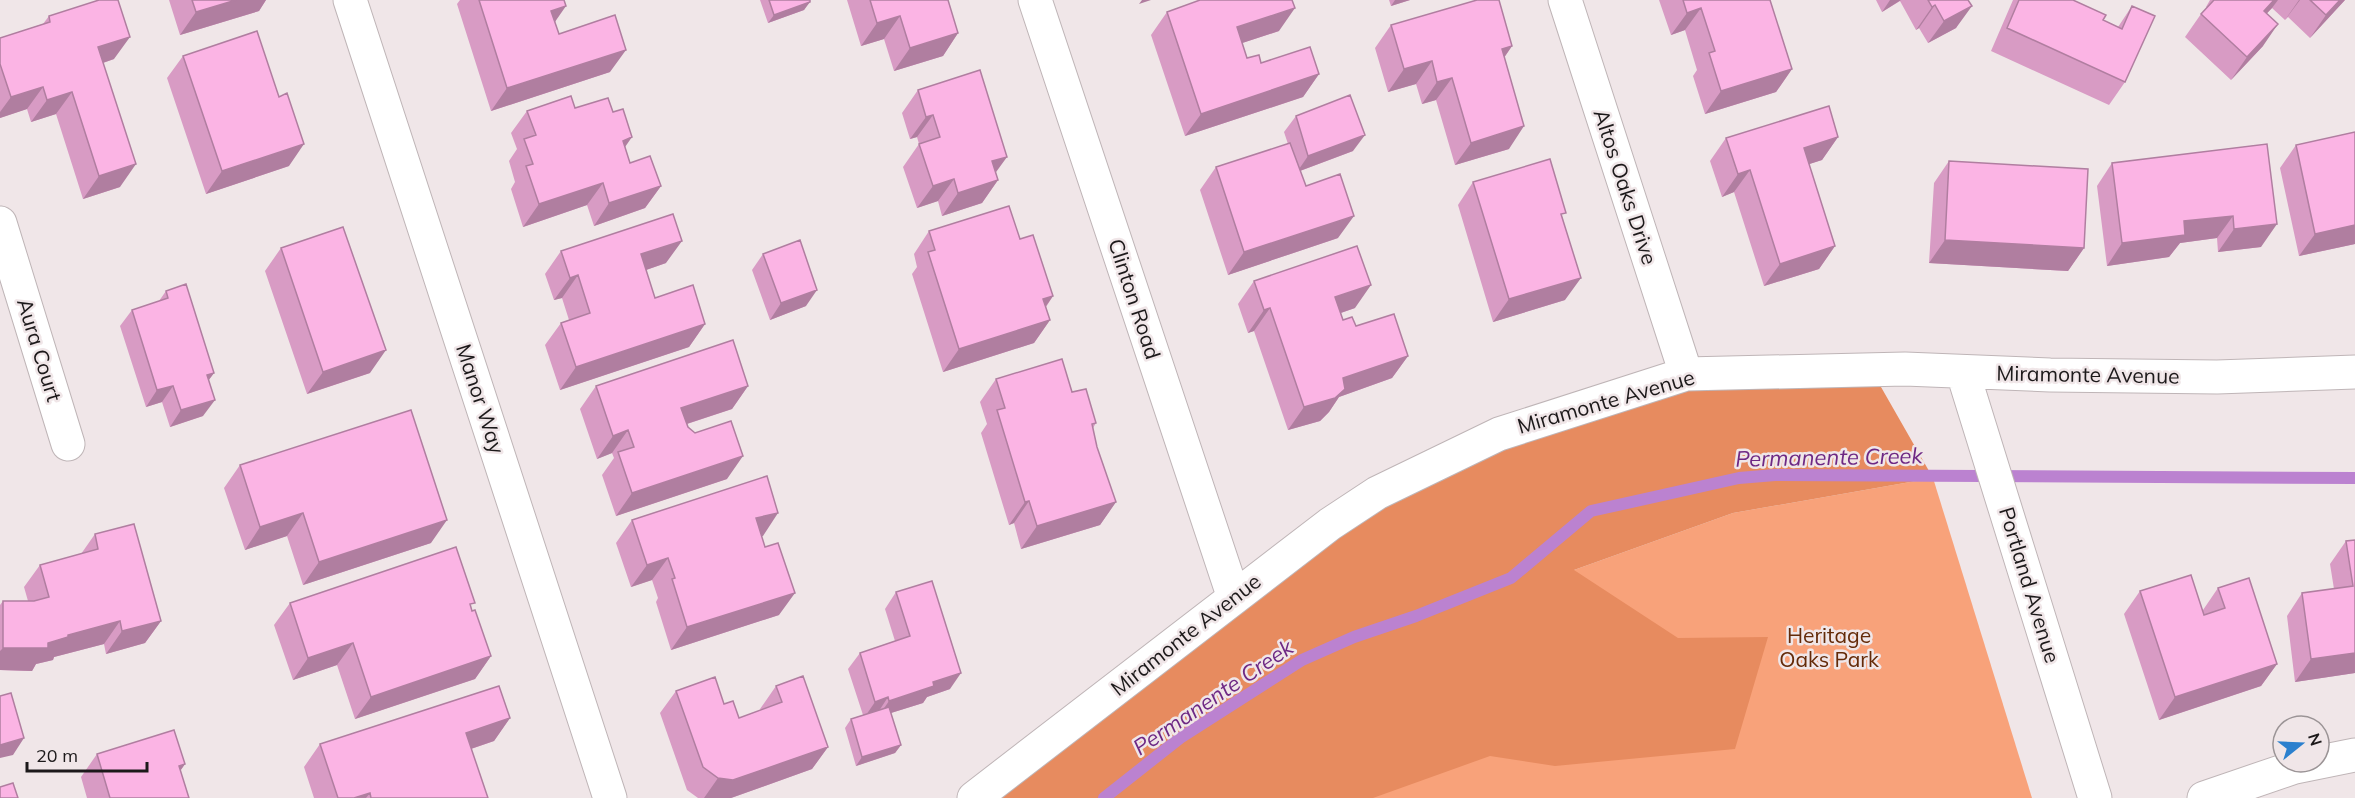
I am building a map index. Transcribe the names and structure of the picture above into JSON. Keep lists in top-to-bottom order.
{
  "streets": {
    "street": [
      "Altos Oaks Drive",
      "Clinton Road",
      "Aura Court",
      "Miramonte Avenue",
      "Manor Way",
      "Portland Avenue"
    ]
  },
  "crossings": [
    ["Altos Oaks Drive", "Miramonte Avenue"],
    ["Clinton Road", "Miramonte Avenue"],
    ["Miramonte Avenue", "Portland Avenue"]
  ],
  "water": ["Permanente Creek"],
  "parks": ["Heritage Oaks Park"],
  "scale_bar": "20 m",
  "north": "right"
}
